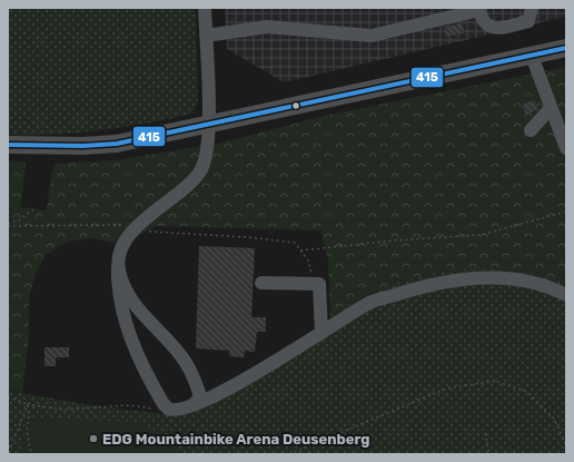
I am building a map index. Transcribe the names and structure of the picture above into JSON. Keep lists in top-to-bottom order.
{
  "places": ["EDG Mountainbike Arena Deusenberg"],
  "lines": ["transit line 415"]
}
